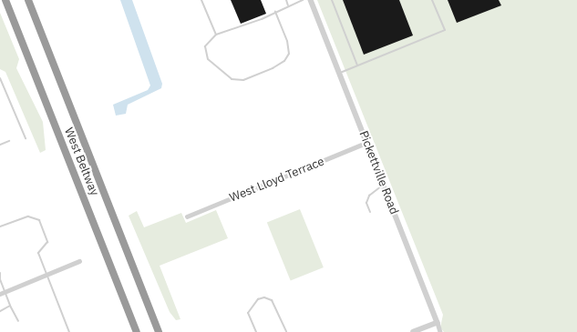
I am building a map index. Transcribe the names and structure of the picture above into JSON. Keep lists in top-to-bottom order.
{
  "streets": {
    "highway": ["West Beltway"],
    "street": ["Pickettville Road", "West Lloyd Terrace"]
  },
  "crossings": [
    ["Pickettville Road", "West Lloyd Terrace"]
  ]
}
